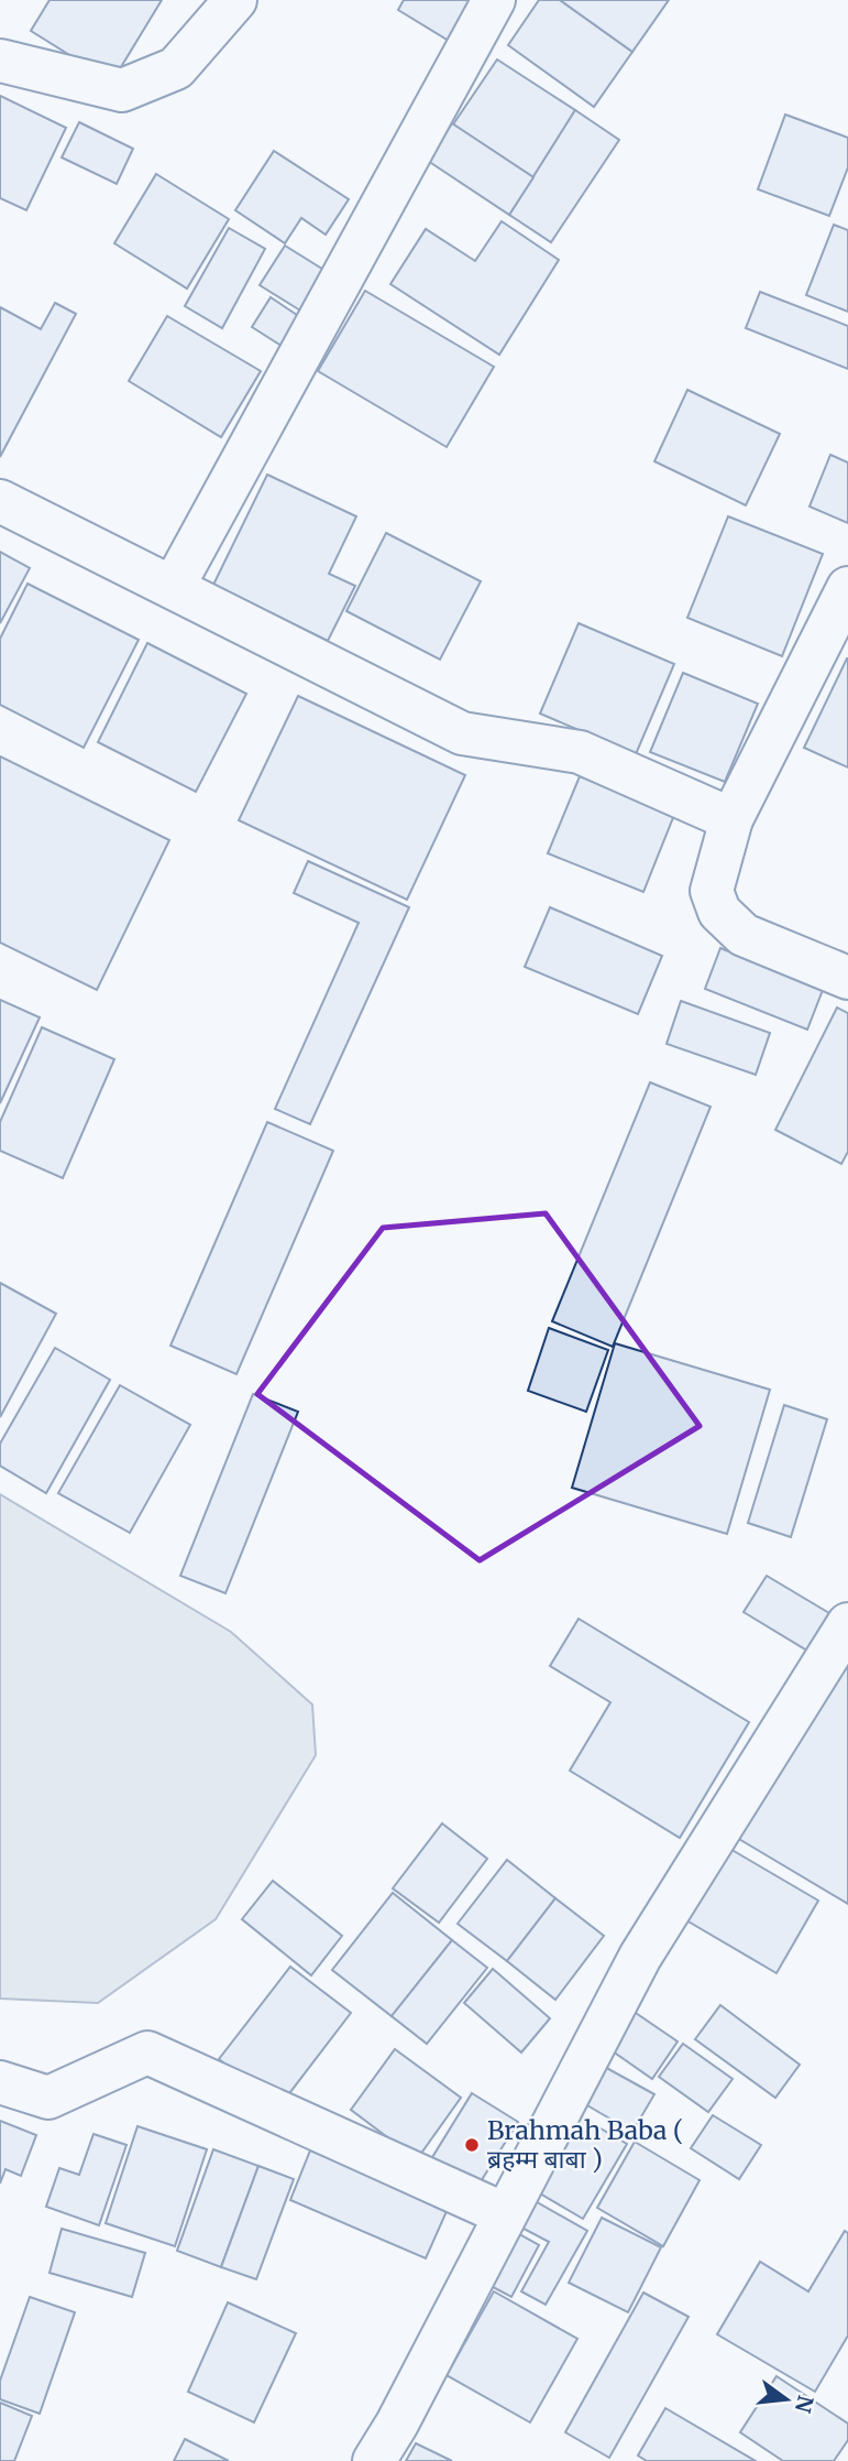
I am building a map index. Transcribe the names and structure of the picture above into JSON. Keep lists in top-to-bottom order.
{
  "places": ["Brahmah Baba ( ब्रहम्म बाबा )"],
  "north": "right"
}
